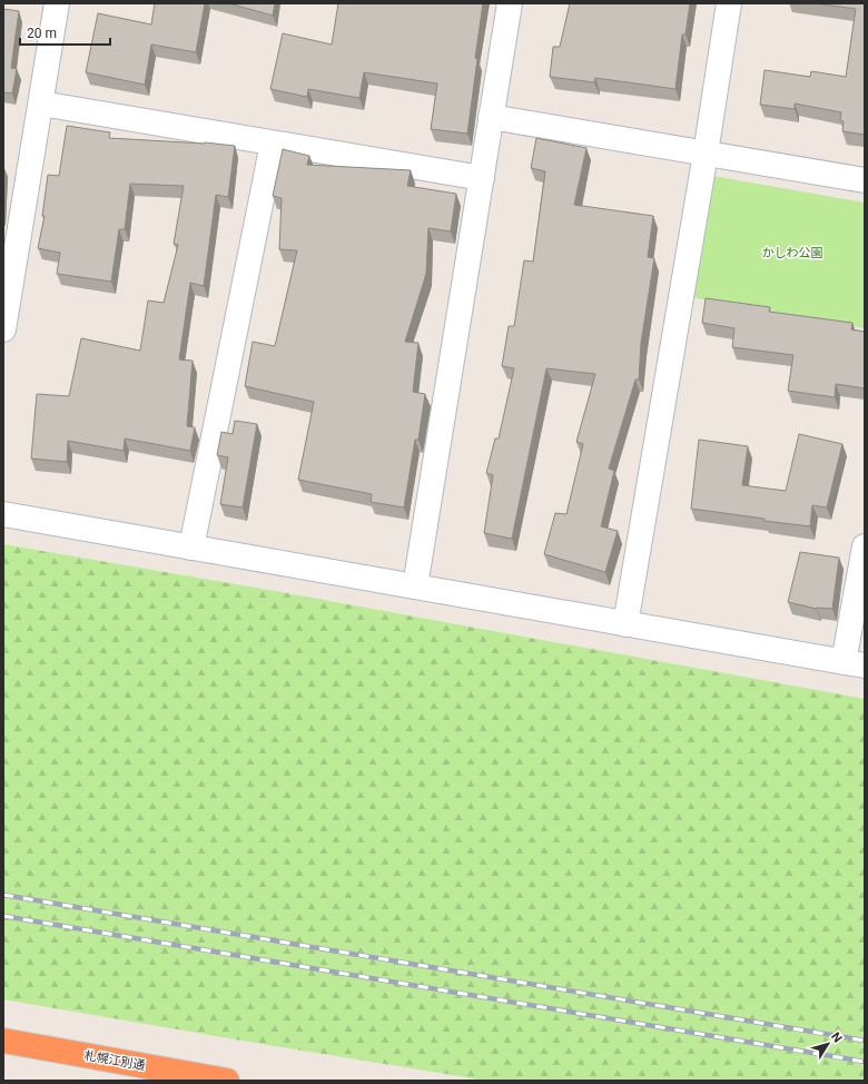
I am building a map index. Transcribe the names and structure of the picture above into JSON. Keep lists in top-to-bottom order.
{
  "streets": {
    "highway": ["札幌江別通"]
  },
  "parks": ["かしわ公園"],
  "scale_bar": "20 m",
  "north": "top right"
}
